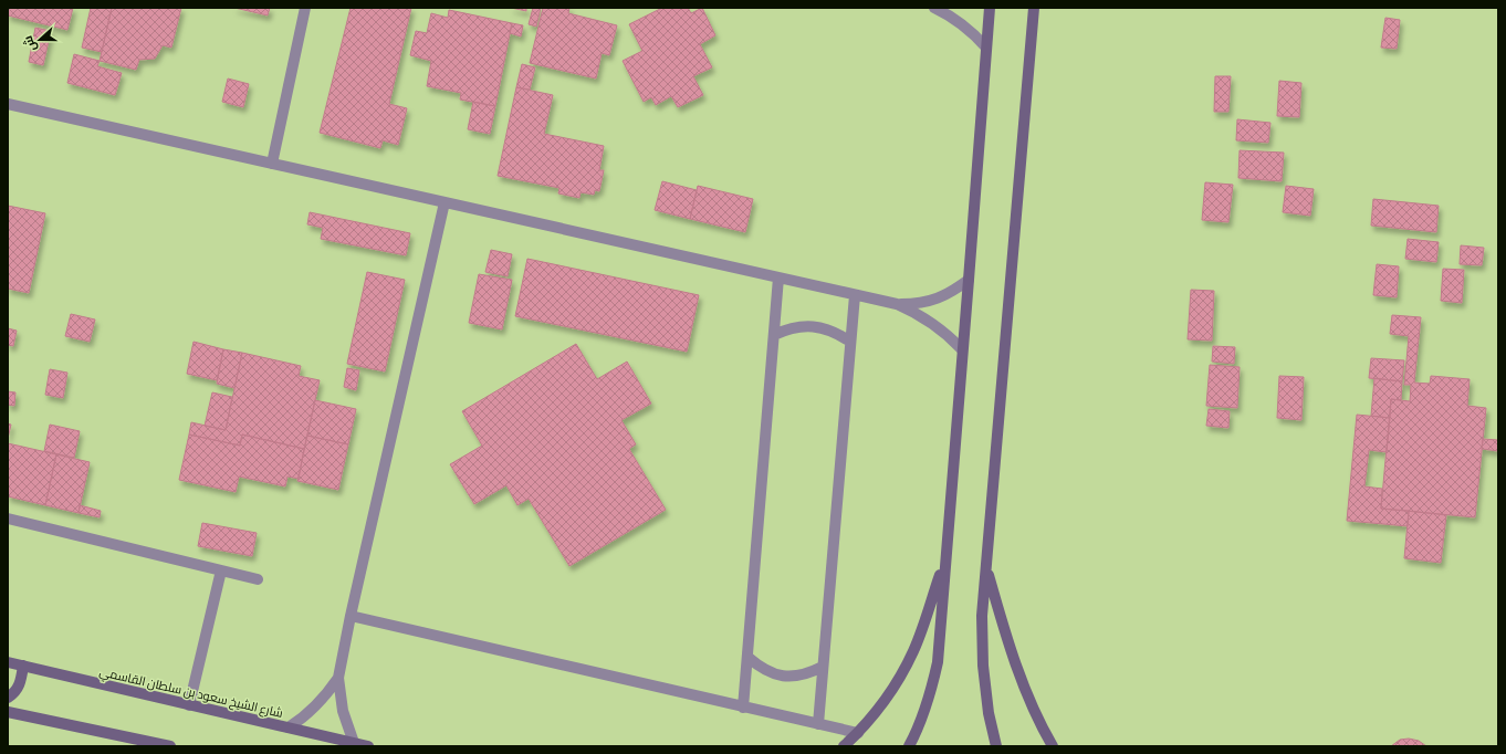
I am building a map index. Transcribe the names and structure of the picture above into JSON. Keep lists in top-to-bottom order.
{
  "streets": {
    "main road": ["شارع الشيخ سعود بن سلطان القاسمي"]
  },
  "north": "left"
}
